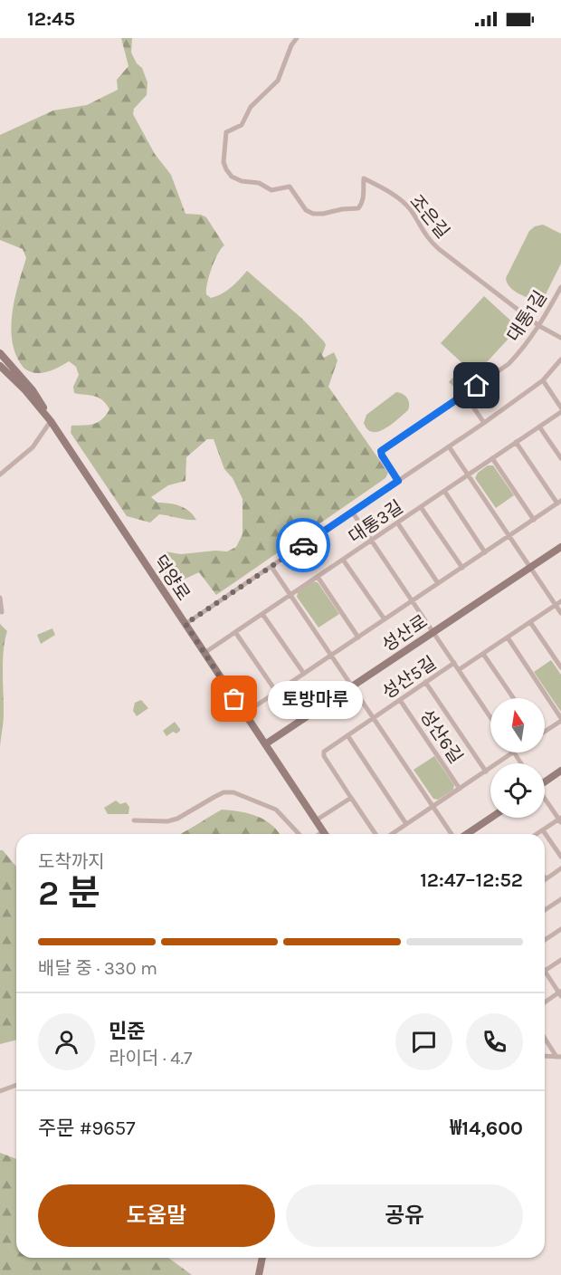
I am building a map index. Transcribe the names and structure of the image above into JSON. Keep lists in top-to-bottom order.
{
  "streets": {
    "street": [
      "조은길",
      "대통1길",
      "대통3길",
      "덕양로",
      "성산로",
      "성산5길",
      "성산6길"
    ]
  },
  "crossings": [
    ["조은길", "대통1길"],
    ["대통3길", "덕양로"],
    ["덕양로", "성산로"],
    ["성산5길", "성산6길"]
  ],
  "places": ["토방마루"],
  "north": "top",
  "page": {
    "status": "12:45",
    "bubble": "토방마루",
    "heading": ["2 분", "도착까지", "12:47–12:52"],
    "panel": [
      "민준",
      "라이더 · 4.7",
      "주문 #9657",
      "₩14,600"
    ],
    "bar": "배달 중 · 330 m",
    "buttons": ["도움말", "공유"]
  }
}
